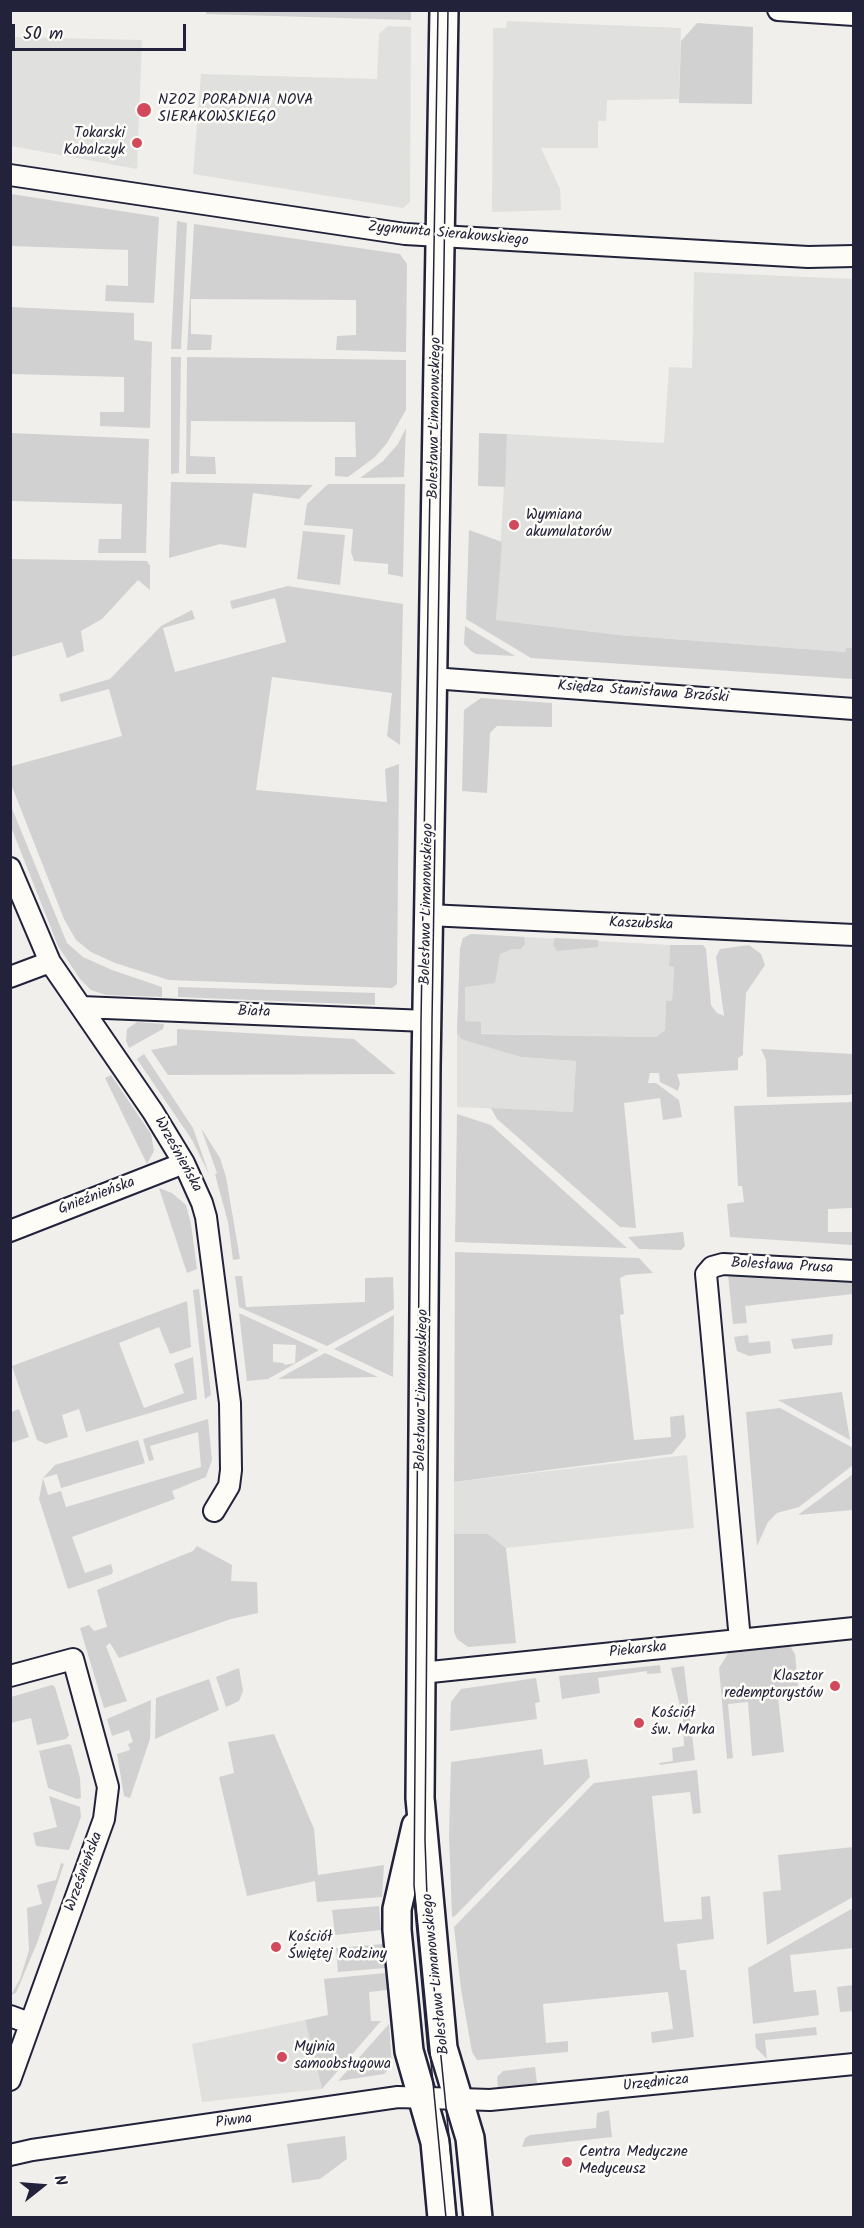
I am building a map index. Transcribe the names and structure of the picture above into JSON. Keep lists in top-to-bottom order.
{
  "streets": {
    "street": [
      "Zygmunta Sierakowskiego",
      "Bolesława Limanowskiego",
      "Księdza Stanisława Brzóski",
      "Kaszubska",
      "Biała",
      "Wrześnieńska",
      "Gnieźnieńska",
      "Bolesława Prusa",
      "Piekarska",
      "Urzędnicza",
      "Piwna"
    ]
  },
  "crossings": [
    ["Zygmunta Sierakowskiego", "Bolesława Limanowskiego"],
    ["Bolesława Limanowskiego", "Księdza Stanisława Brzóski"],
    ["Bolesława Limanowskiego", "Kaszubska"],
    ["Bolesława Limanowskiego", "Biała"],
    ["Bolesława Limanowskiego", "Piekarska"],
    ["Bolesława Limanowskiego", "Urzędnicza"],
    ["Bolesława Limanowskiego", "Piwna"],
    ["Biała", "Wrześnieńska"],
    ["Wrześnieńska", "Gnieźnieńska"],
    ["Bolesława Prusa", "Piekarska"],
    ["Urzędnicza", "Piwna"]
  ],
  "places": [
    "NZOZ PORADNIA NOVA SIERAKOWSKIEGO",
    "Tokarski Kobalczyk",
    "Wymiana akumulatorów",
    "Klasztor redemptorystów",
    "Kościół św. Marka",
    "Kościół Świętej Rodziny",
    "Myjnia samoobsługowa",
    "Centra Medyczne Medyceusz"
  ],
  "scale_bar": "50 m",
  "north": "right"
}
